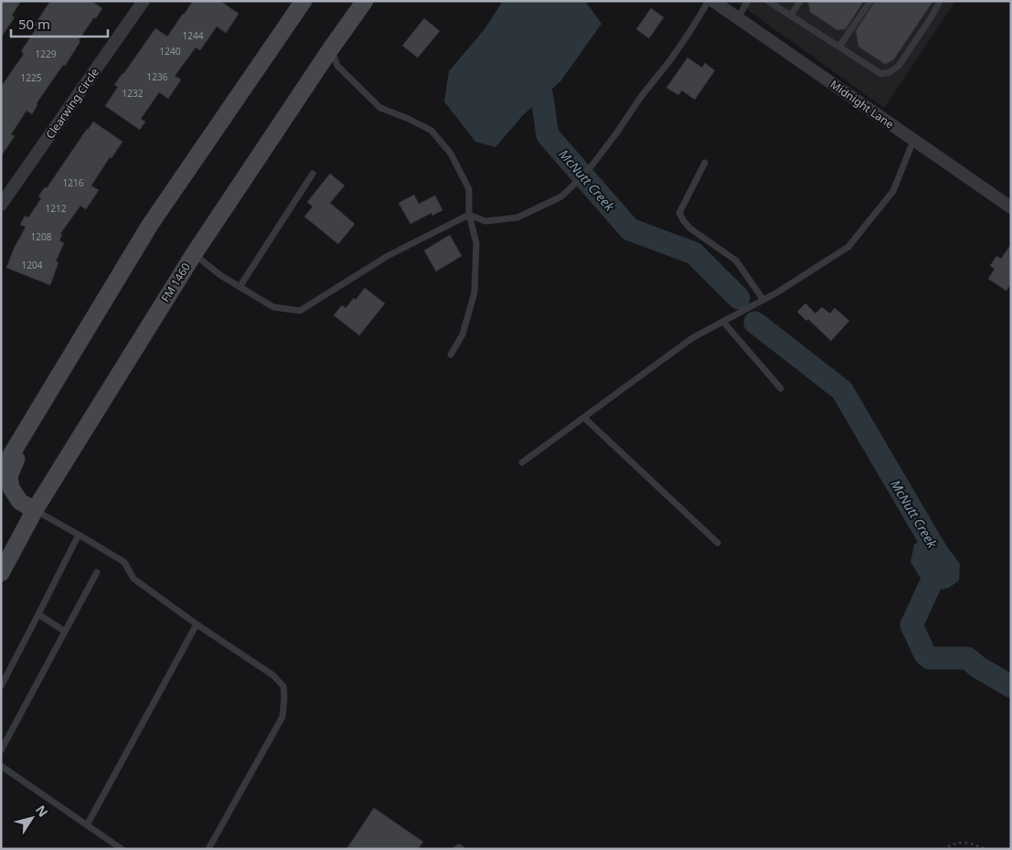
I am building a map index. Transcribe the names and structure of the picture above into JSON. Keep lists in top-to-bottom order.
{
  "streets": {
    "main road": ["FM 1460"],
    "street": ["Clearwing Circle", "Midnight Lane"]
  },
  "water": ["McNutt Creek"],
  "house_numbers": [
    "1244",
    "1240",
    "1229",
    "1236",
    "1225",
    "1232",
    "1216",
    "1212",
    "1208",
    "1204"
  ],
  "scale_bar": "50 m",
  "north": "top right"
}
